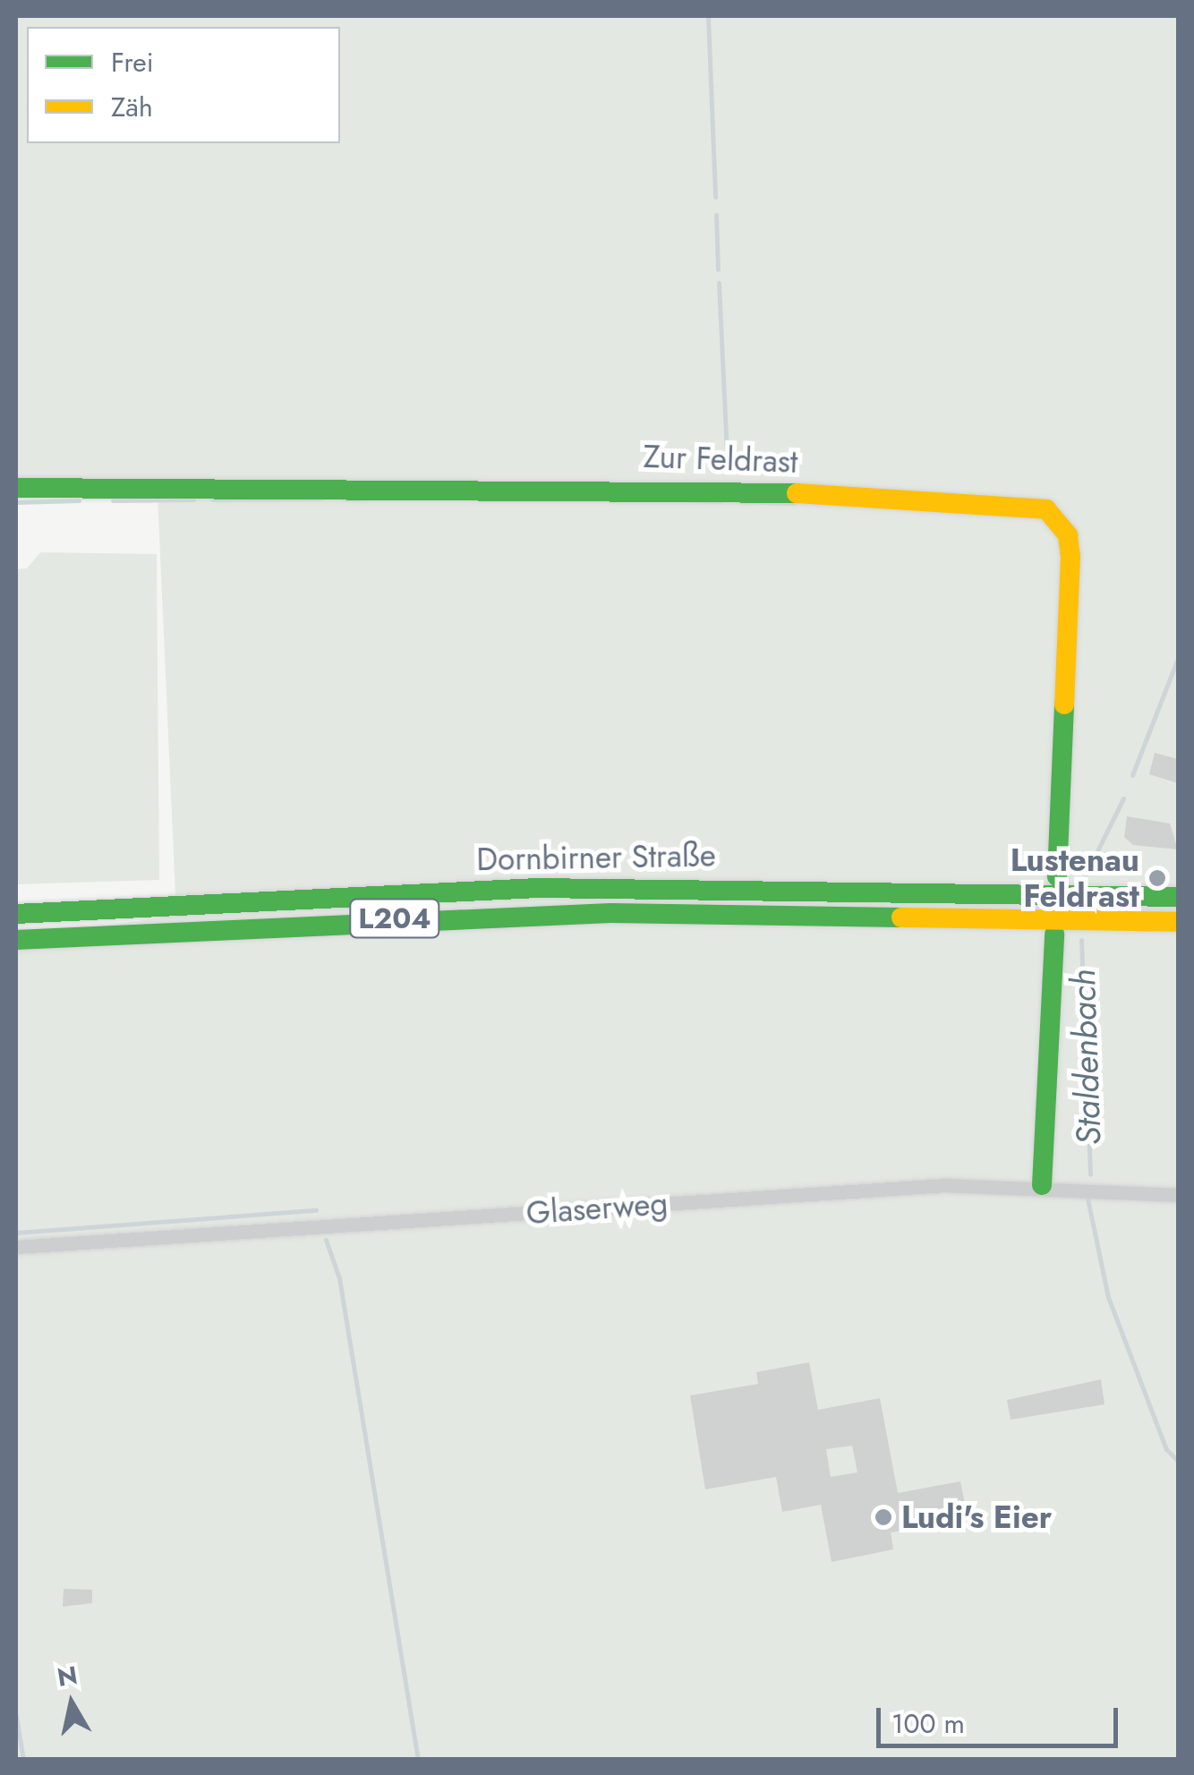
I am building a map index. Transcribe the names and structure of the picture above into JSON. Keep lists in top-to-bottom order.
{
  "streets": {
    "main road": ["Zur Feldrast", "Dornbirner Straße", "L204"],
    "street": ["Glaserweg"]
  },
  "water": ["Staldenbach"],
  "places": ["Lustenau Feldrast", "Ludi's Eier"],
  "legend": ["Frei", "Zäh"],
  "scale_bar": "100 m",
  "north": "top"
}
